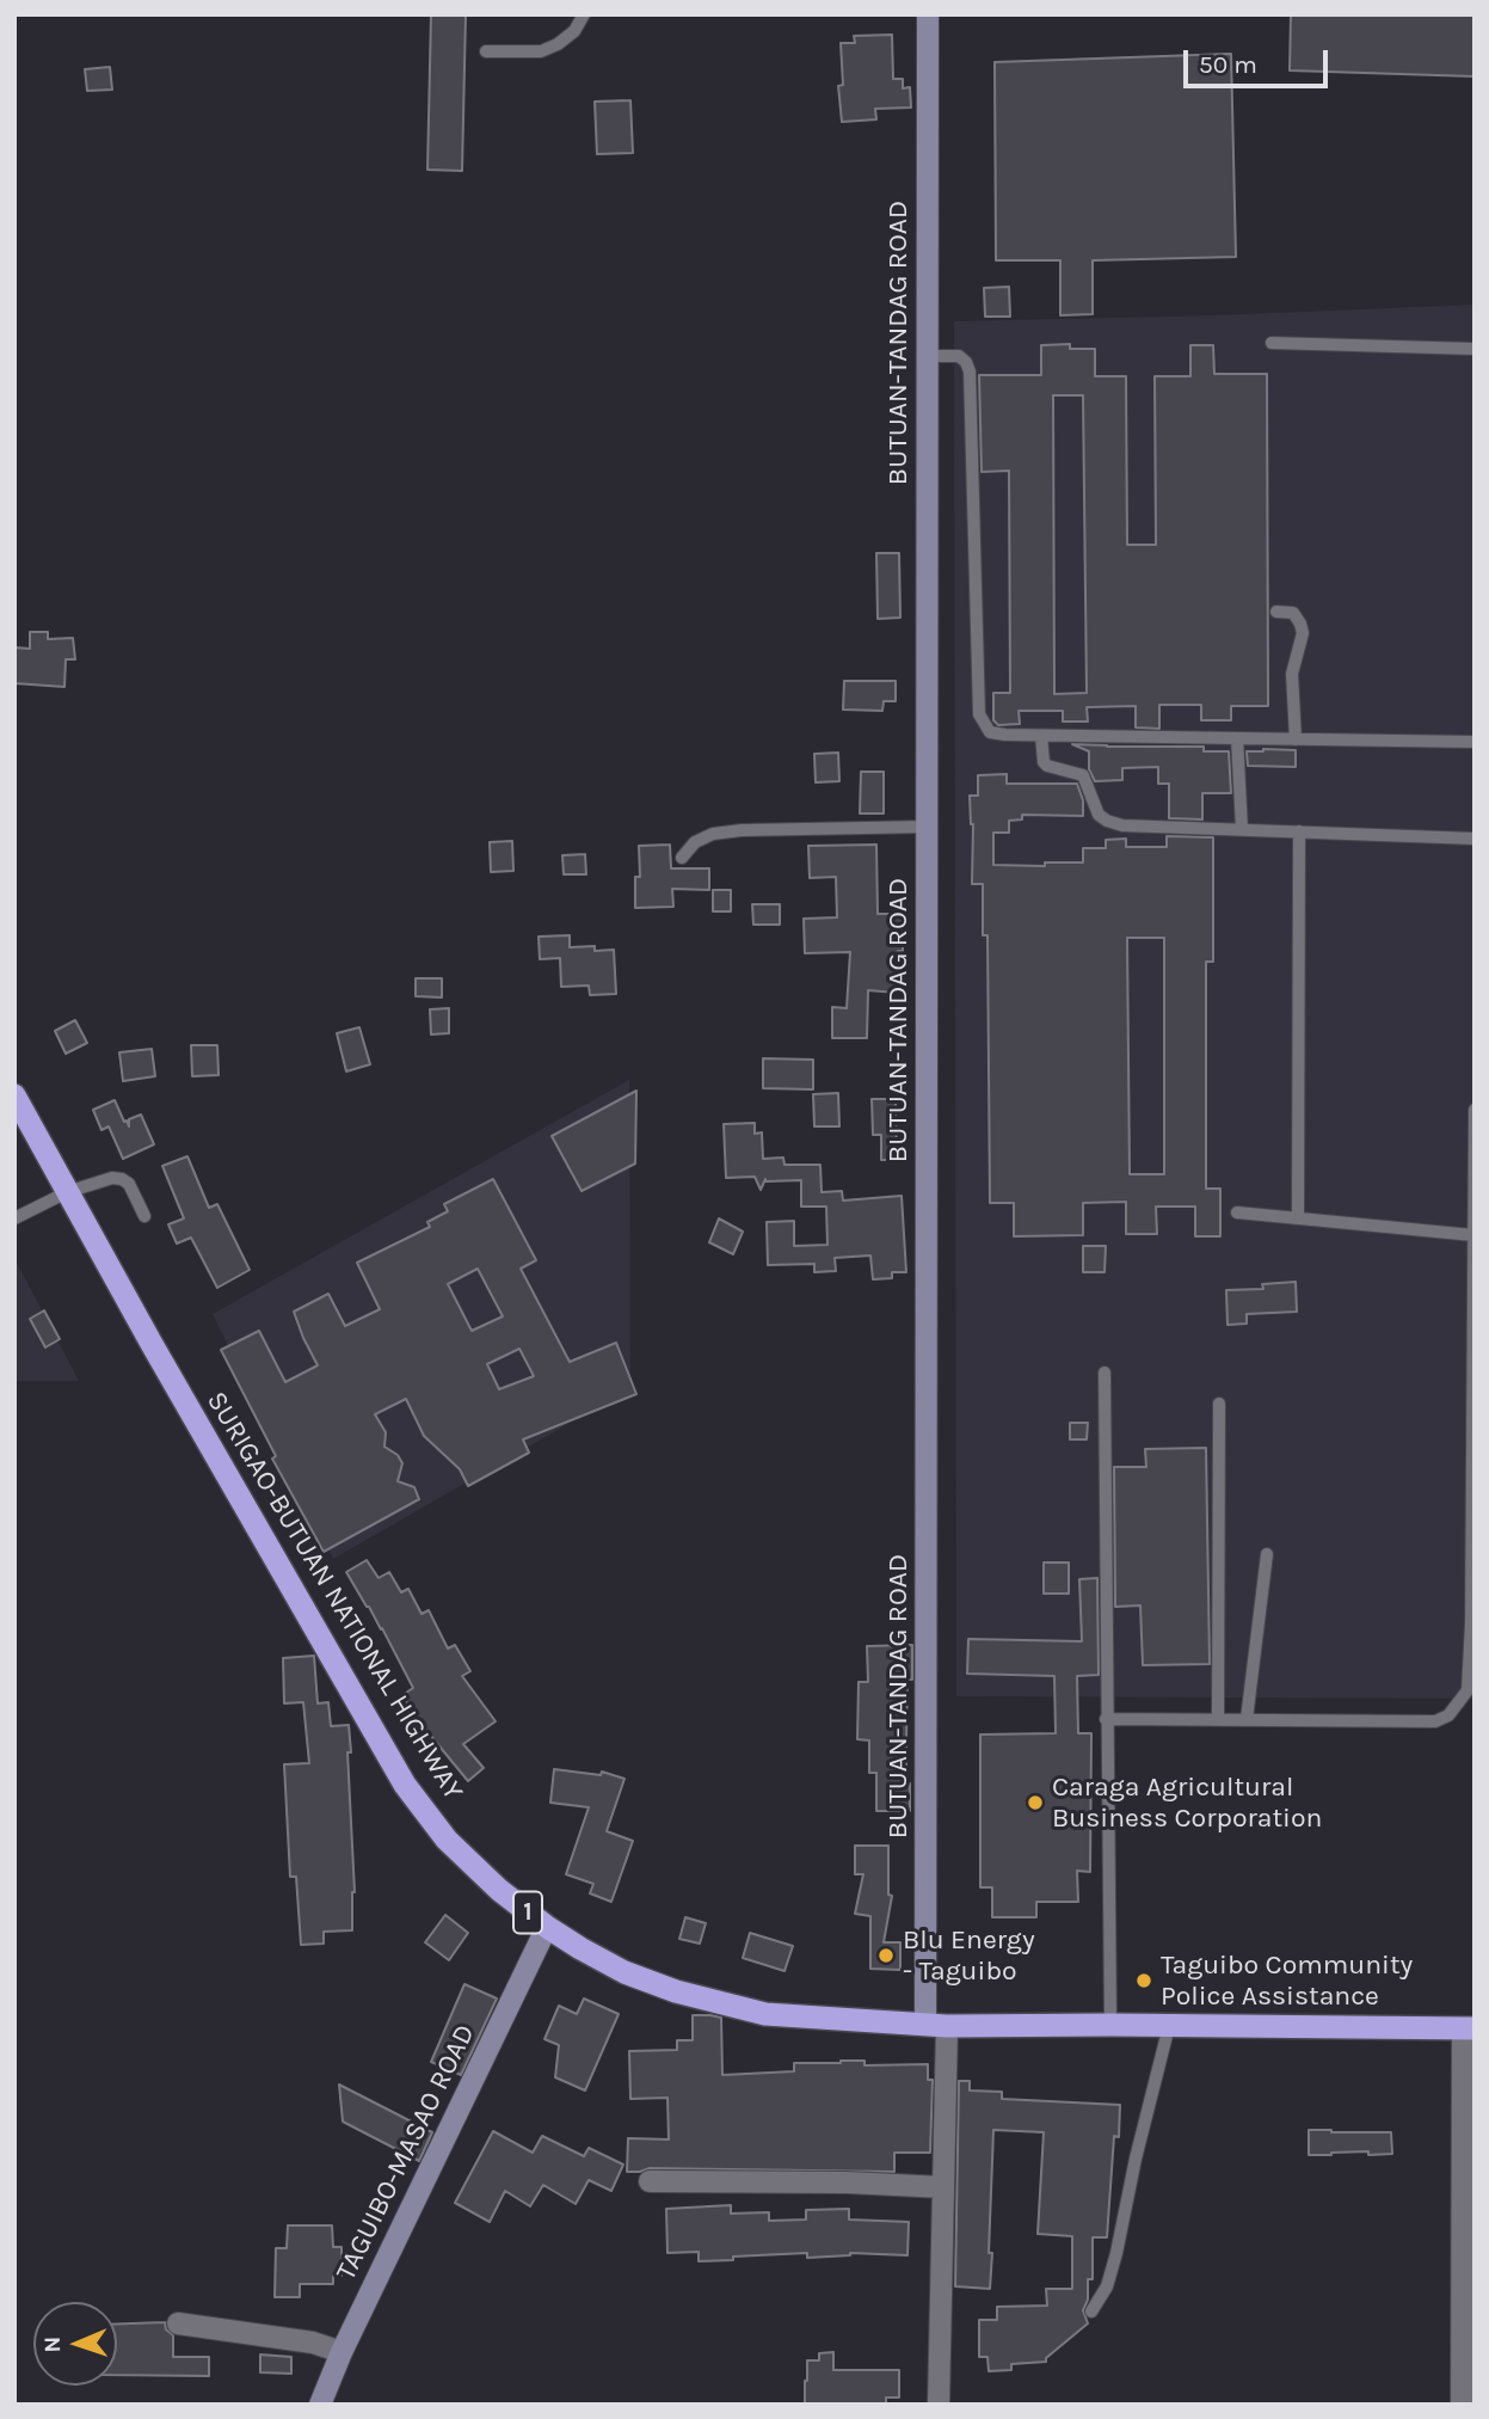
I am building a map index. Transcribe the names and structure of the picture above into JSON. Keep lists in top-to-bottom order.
{
  "streets": {
    "highway": ["SURIGAO-BUTUAN NATIONAL HIGHWAY", "1"],
    "main road": ["BUTUAN-TANDAG ROAD", "TAGUIBO-MASAO ROAD"]
  },
  "crossings": [
    ["BUTUAN-TANDAG ROAD", "SURIGAO-BUTUAN NATIONAL HIGHWAY"],
    ["SURIGAO-BUTUAN NATIONAL HIGHWAY", "TAGUIBO-MASAO ROAD"]
  ],
  "places": ["Caraga Agricultural Business Corporation", "Blu Energy - Taguibo", "Taguibo Community Police Assistance"],
  "scale_bar": "50 m",
  "north": "left"
}
